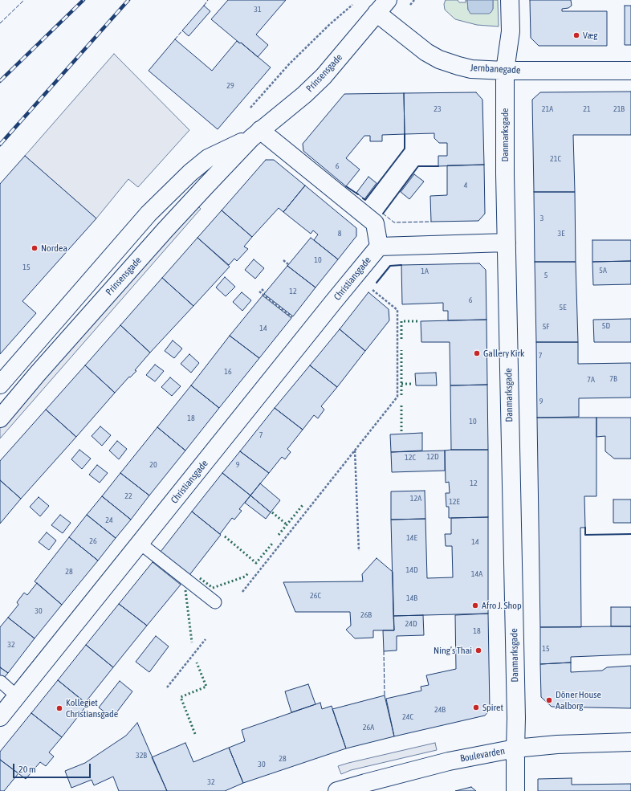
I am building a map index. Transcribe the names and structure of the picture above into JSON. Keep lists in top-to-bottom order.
{
  "streets": {
    "street": [
      "Jernbanegade",
      "Prinsensgade",
      "Danmarksgade",
      "Christiansgade",
      "Boulevarden"
    ]
  },
  "crossings": [
    ["Jernbanegade", "Prinsensgade"],
    ["Jernbanegade", "Danmarksgade"],
    ["Danmarksgade", "Boulevarden"]
  ],
  "places": [
    "Væg",
    "Nordea",
    "Gallery Kirk",
    "Afro J. Shop",
    "Ning’s Thai",
    "Döner House Aalborg",
    "Spiret",
    "Kollegiet Christiansgade"
  ],
  "house_numbers": [
    "31",
    "29",
    "23",
    "21A",
    "21",
    "21B",
    "21C",
    "6",
    "4",
    "3",
    "8",
    "3E",
    "10",
    "15",
    "5A",
    "1A",
    "5",
    "12",
    "6",
    "5E",
    "5D",
    "5F",
    "14",
    "7",
    "16",
    "7B",
    "7A",
    "9",
    "18",
    "10",
    "7",
    "12D",
    "12C",
    "20",
    "9",
    "12",
    "22",
    "12A",
    "12E",
    "24",
    "14E",
    "26",
    "14",
    "14D",
    "28",
    "14A",
    "26C",
    "14B",
    "30",
    "26B",
    "24D",
    "18",
    "32",
    "15",
    "24B",
    "24C",
    "26A",
    "32B",
    "28",
    "30",
    "32"
  ],
  "scale_bar": "20 m"
}
